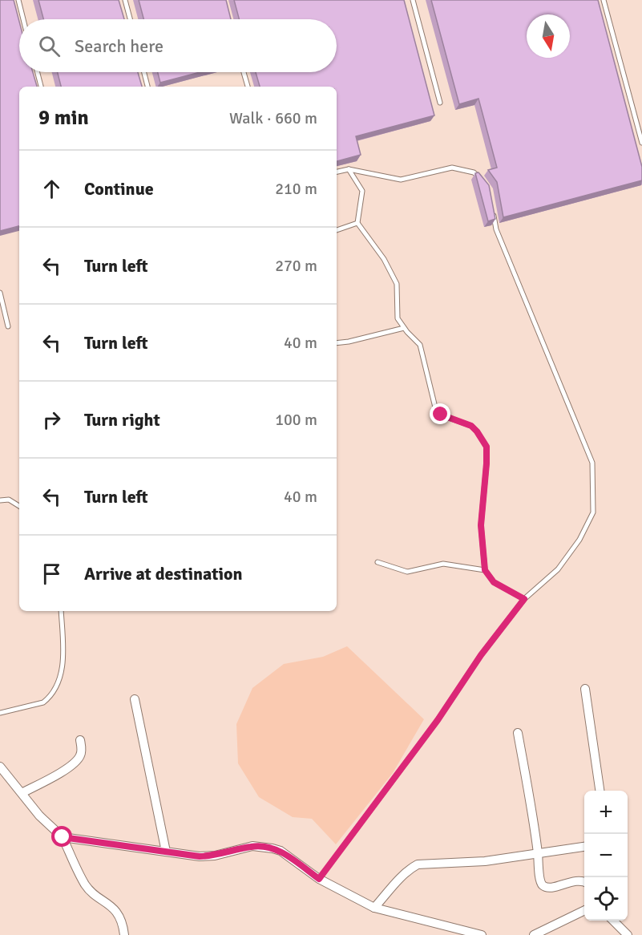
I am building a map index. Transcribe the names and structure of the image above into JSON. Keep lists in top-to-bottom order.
{
  "north": "bottom",
  "page": {
    "search": "Search here",
    "heading": ["9 min", "Walk · 660 m"],
    "list": [
      ["Continue", "210 m"],
      ["Turn left", "270 m"],
      ["Turn left", "40 m"],
      ["Turn right", "100 m"],
      ["Turn left", "40 m"],
      "Arrive at destination"
    ],
    "map_buttons": ["+", "−"]
  }
}
